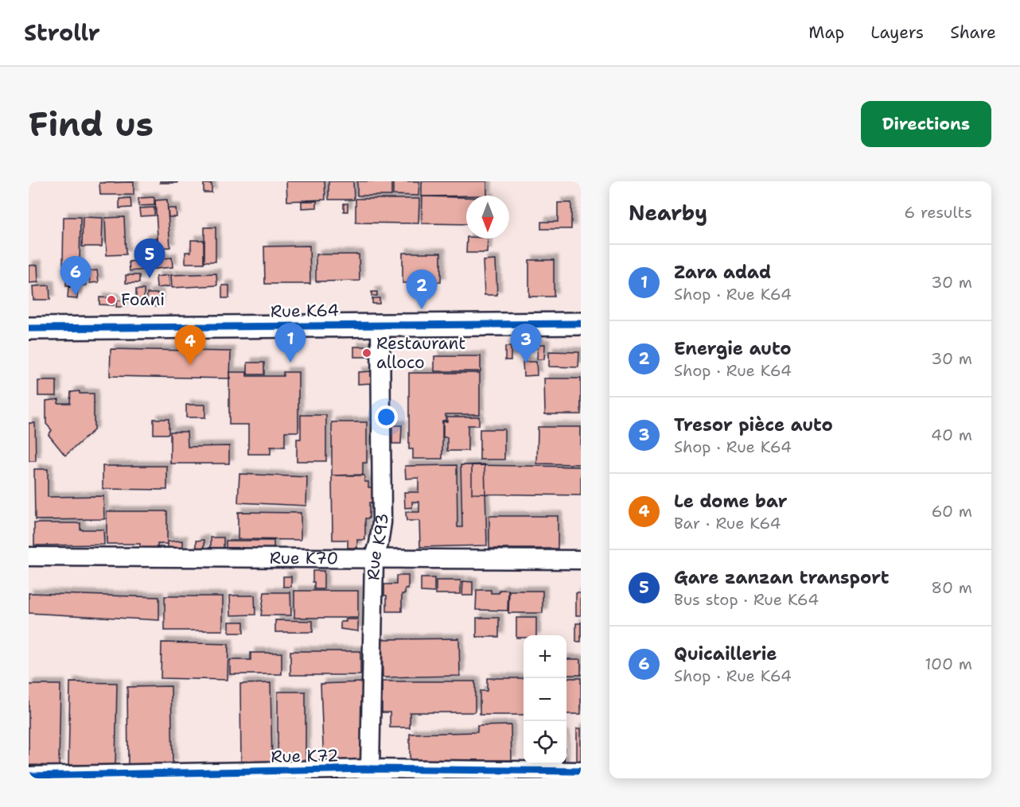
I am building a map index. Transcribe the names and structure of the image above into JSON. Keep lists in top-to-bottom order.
{
  "streets": {
    "street": [
      "Rue K64",
      "Rue K93",
      "Rue K70",
      "Rue K72"
    ]
  },
  "crossings": [
    ["Rue K64", "Rue K93"],
    ["Rue K93", "Rue K70"],
    ["Rue K93", "Rue K72"]
  ],
  "places": ["Foani", "Restaurant alloco"],
  "north": "bottom",
  "page": {
    "header": "Strollr",
    "nav": ["Map", "Layers", "Share"],
    "buttons": "Directions",
    "title": "Find us",
    "heading": ["Nearby", "6 results"],
    "pins": [
      "5",
      "6",
      "2",
      "1",
      "3",
      "4"
    ],
    "list": [
      {
        "mark": "1",
        "name": "Zara adad",
        "note": "Shop · Rue K64",
        "value": "30 m"
      },
      {
        "mark": "2",
        "name": "Energie auto",
        "note": "Shop · Rue K64",
        "value": "30 m"
      },
      {
        "mark": "3",
        "name": "Tresor pièce auto",
        "note": "Shop · Rue K64",
        "value": "40 m"
      },
      {
        "mark": "4",
        "name": "Le dome bar",
        "note": "Bar · Rue K64",
        "value": "60 m"
      },
      {
        "mark": "5",
        "name": "Gare zanzan transport",
        "note": "Bus stop · Rue K64",
        "value": "80 m"
      },
      {
        "mark": "6",
        "name": "Quicaillerie",
        "note": "Shop · Rue K64",
        "value": "100 m"
      }
    ],
    "map_buttons": ["+", "−"]
  }
}
